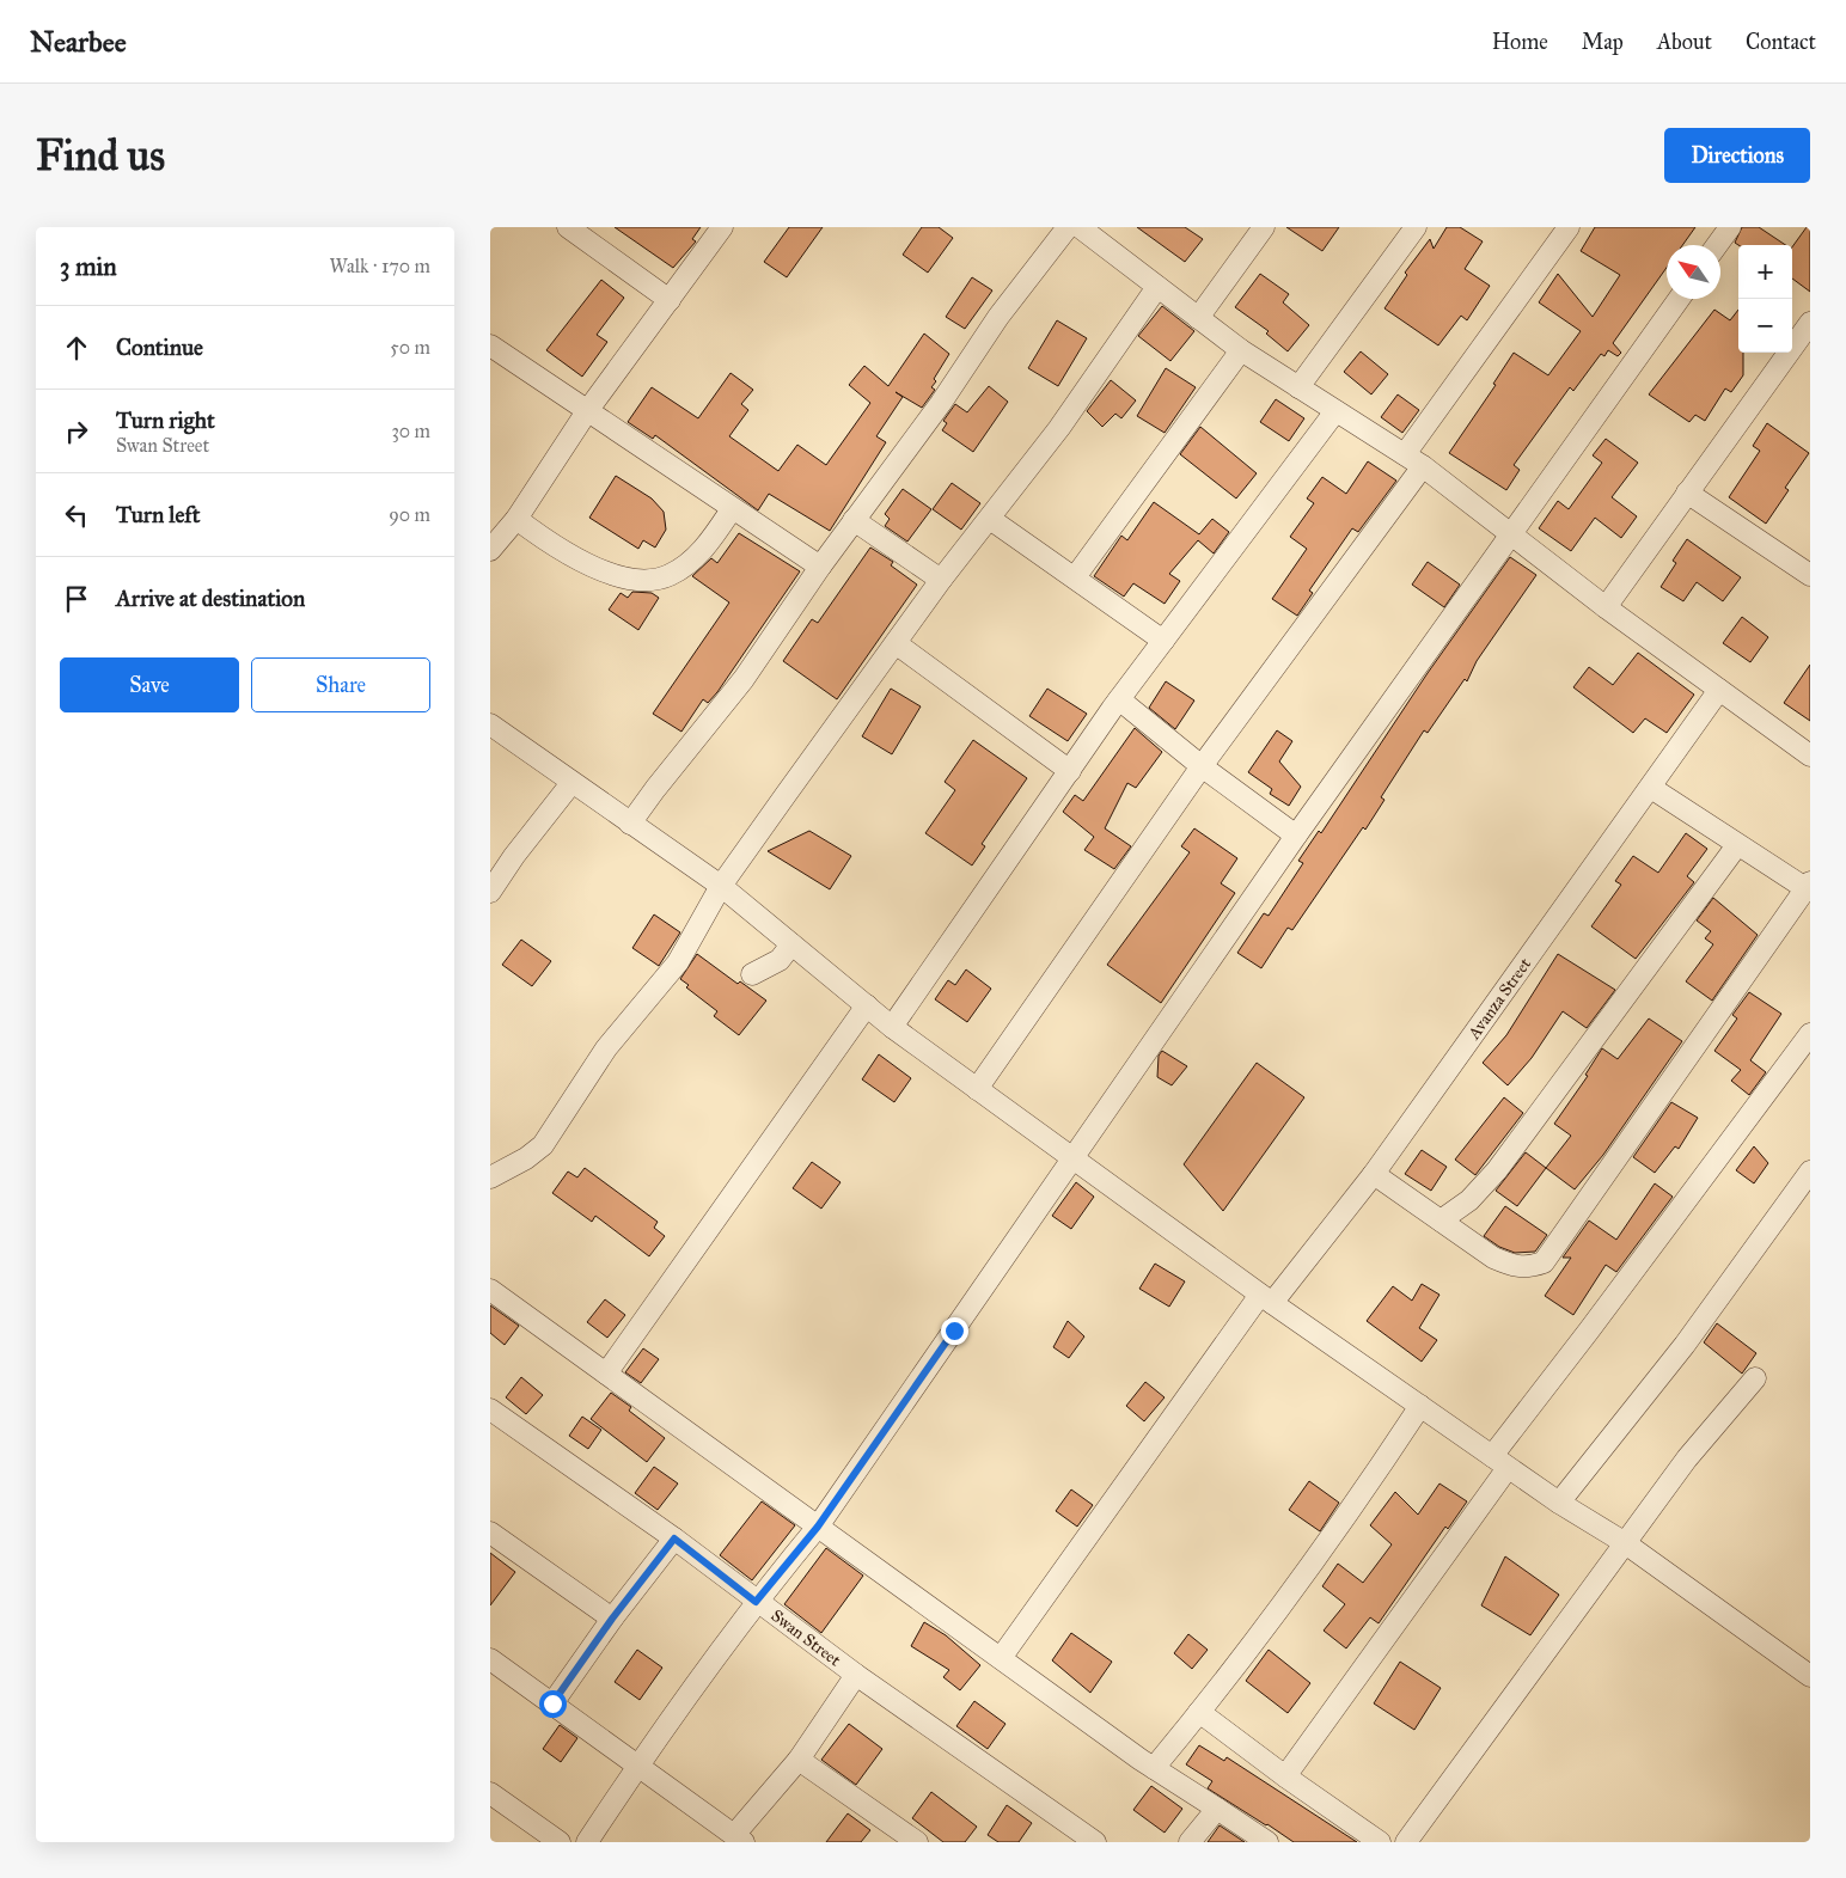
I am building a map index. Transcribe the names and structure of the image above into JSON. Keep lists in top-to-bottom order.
{
  "streets": {
    "street": ["Avanza Street", "Swan Street"]
  },
  "north": "top left",
  "page": {
    "header": "Nearbee",
    "nav": [
      "Home",
      "Map",
      "About",
      "Contact"
    ],
    "buttons": [
      "Directions",
      ["Save", "Share"]
    ],
    "title": "Find us",
    "heading": ["3 min", "Walk · 170 m"],
    "map_buttons": ["+", "−"],
    "list": [
      ["Continue", "50 m"],
      ["Turn right", "Swan Street", "30 m"],
      ["Turn left", "90 m"],
      "Arrive at destination"
    ]
  }
}
